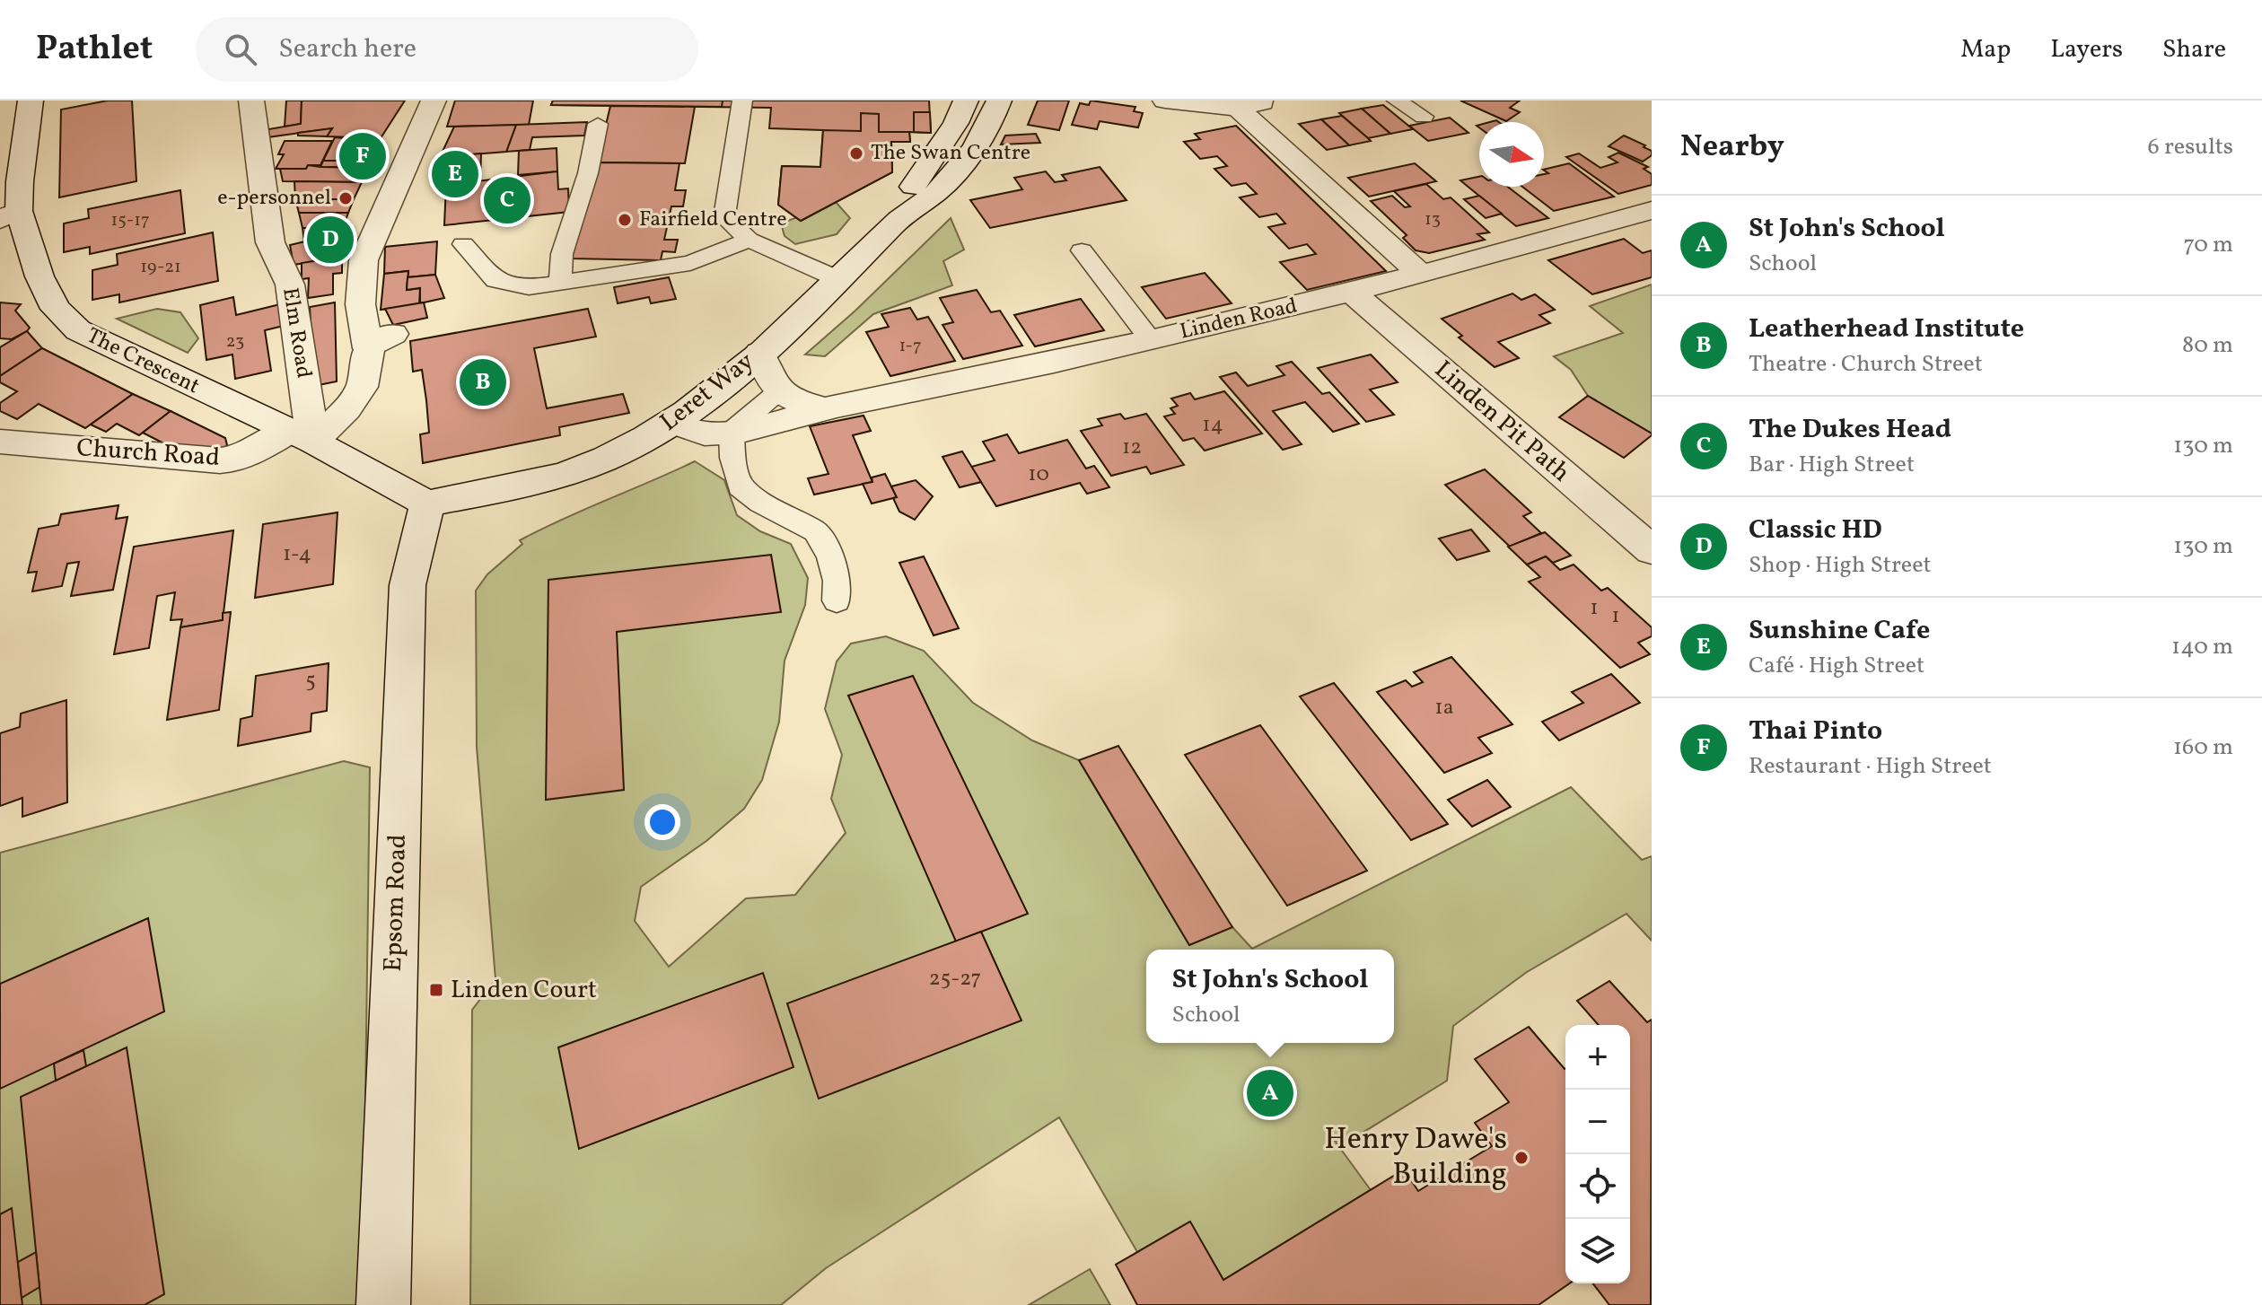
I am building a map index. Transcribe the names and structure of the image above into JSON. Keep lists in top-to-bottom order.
{
  "streets": {
    "street": [
      "Linden Road",
      "Elm Road",
      "The Crescent",
      "Leret Way",
      "Linden Pit Path",
      "Church Road",
      "Epsom Road"
    ]
  },
  "crossings": [
    ["Linden Road", "Leret Way"],
    ["Linden Road", "Linden Pit Path"],
    ["Elm Road", "The Crescent"],
    ["Elm Road", "Church Road"],
    ["The Crescent", "Leret Way"],
    ["The Crescent", "Church Road"],
    ["The Crescent", "Epsom Road"],
    ["Leret Way", "Epsom Road"]
  ],
  "places": {
    "other": [
      "The Swan Centre",
      "e-personnel",
      "Fairfield Centre",
      "Henry Dawe's Building"
    ],
    "transit": ["Linden Court"]
  },
  "house_numbers": [
    "13",
    "15-17",
    "19-21",
    "23",
    "1-7",
    "14",
    "12",
    "10",
    "1-4",
    "1",
    "1",
    "5",
    "1a",
    "25-27"
  ],
  "north": "right",
  "page": {
    "header": "Pathlet",
    "search": "Search here",
    "nav": ["Map", "Layers", "Share"],
    "heading": ["Nearby", "6 results"],
    "pins": [
      "F",
      "E",
      "C",
      "D",
      "B",
      "A"
    ],
    "list": [
      {
        "mark": "A",
        "name": "St John's School",
        "note": "School",
        "value": "70 m"
      },
      {
        "mark": "B",
        "name": "Leatherhead Institute",
        "note": "Theatre · Church Street",
        "value": "80 m"
      },
      {
        "mark": "C",
        "name": "The Dukes Head",
        "note": "Bar · High Street",
        "value": "130 m"
      },
      {
        "mark": "D",
        "name": "Classic HD",
        "note": "Shop · High Street",
        "value": "130 m"
      },
      {
        "mark": "E",
        "name": "Sunshine Cafe",
        "note": "Café · High Street",
        "value": "140 m"
      },
      {
        "mark": "F",
        "name": "Thai Pinto",
        "note": "Restaurant · High Street",
        "value": "160 m"
      }
    ],
    "popup": ["St John's School", "School"],
    "map_buttons": ["+", "−"]
  }
}
